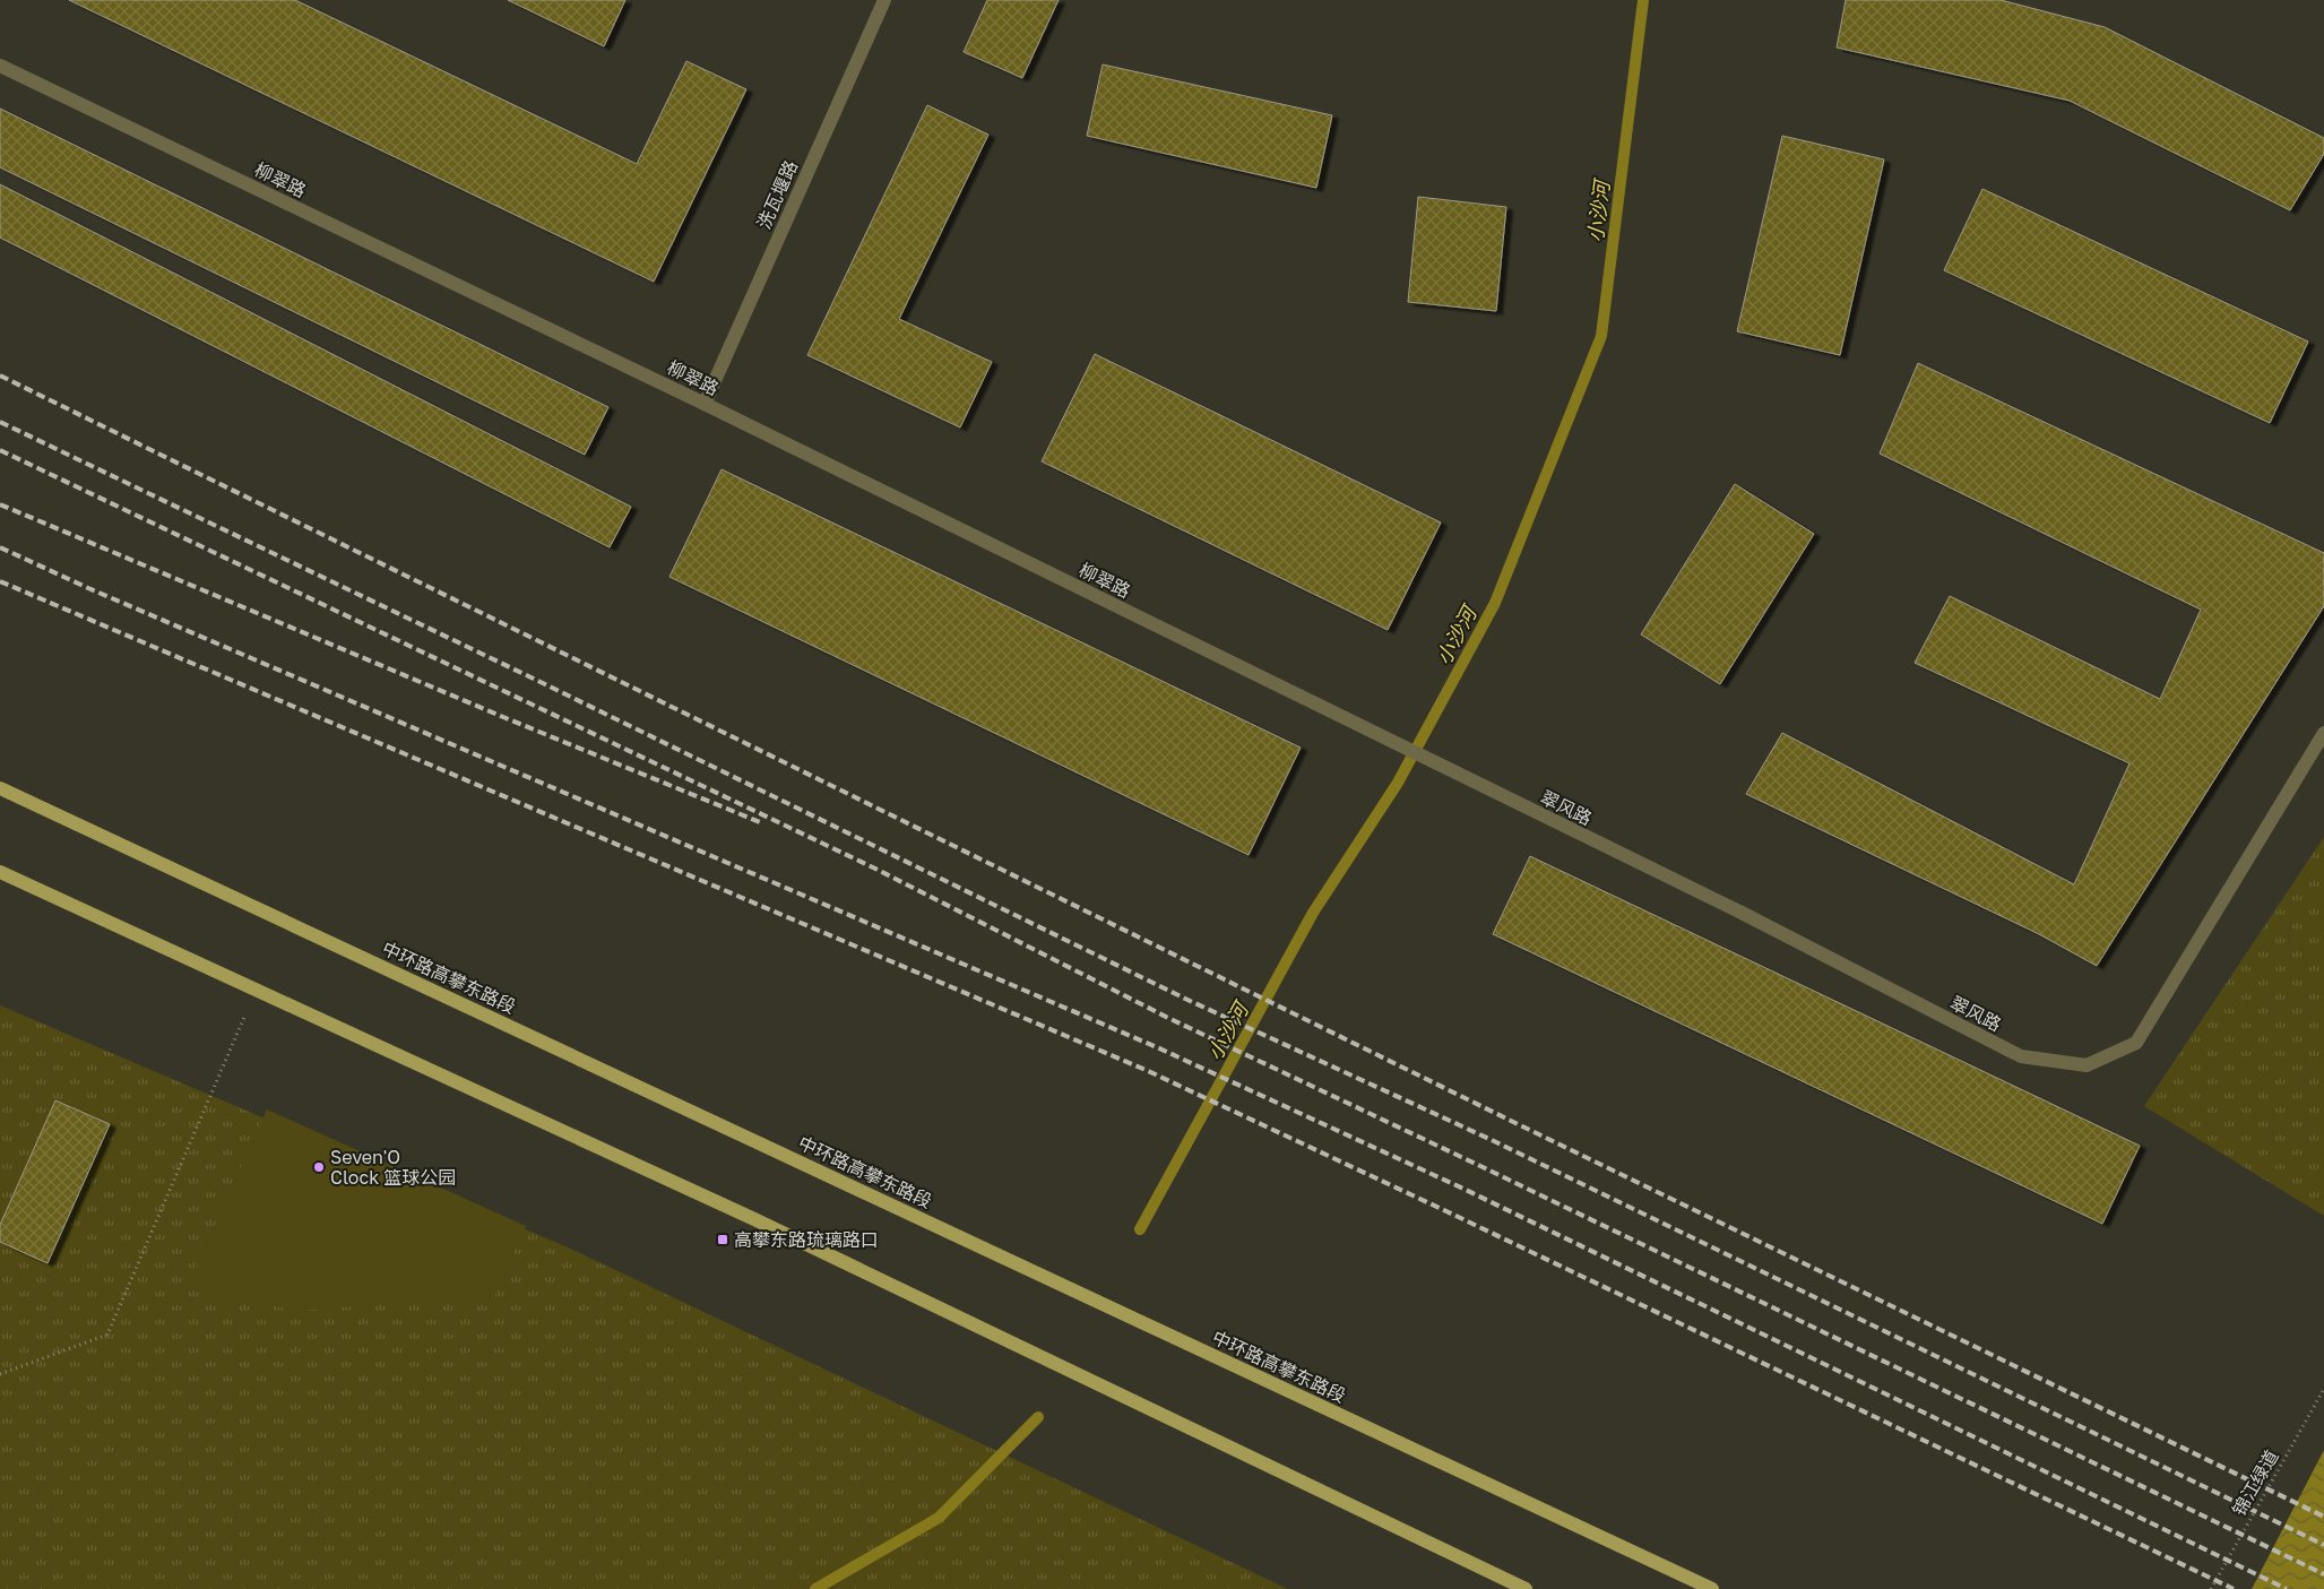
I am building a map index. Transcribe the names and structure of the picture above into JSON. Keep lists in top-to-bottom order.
{
  "streets": {
    "main road": ["中环路高攀东路段"],
    "street": ["柳翠路", "洗瓦堰路", "翠风路"],
    "path": ["锦江绿道"]
  },
  "crossings": [
    ["柳翠路", "洗瓦堰路"],
    ["柳翠路", "翠风路"]
  ],
  "water": ["小沙河"],
  "places": {
    "other": ["Seven'O Clock 篮球公园"],
    "transit": ["高攀东路琉璃路口"]
  }
}
